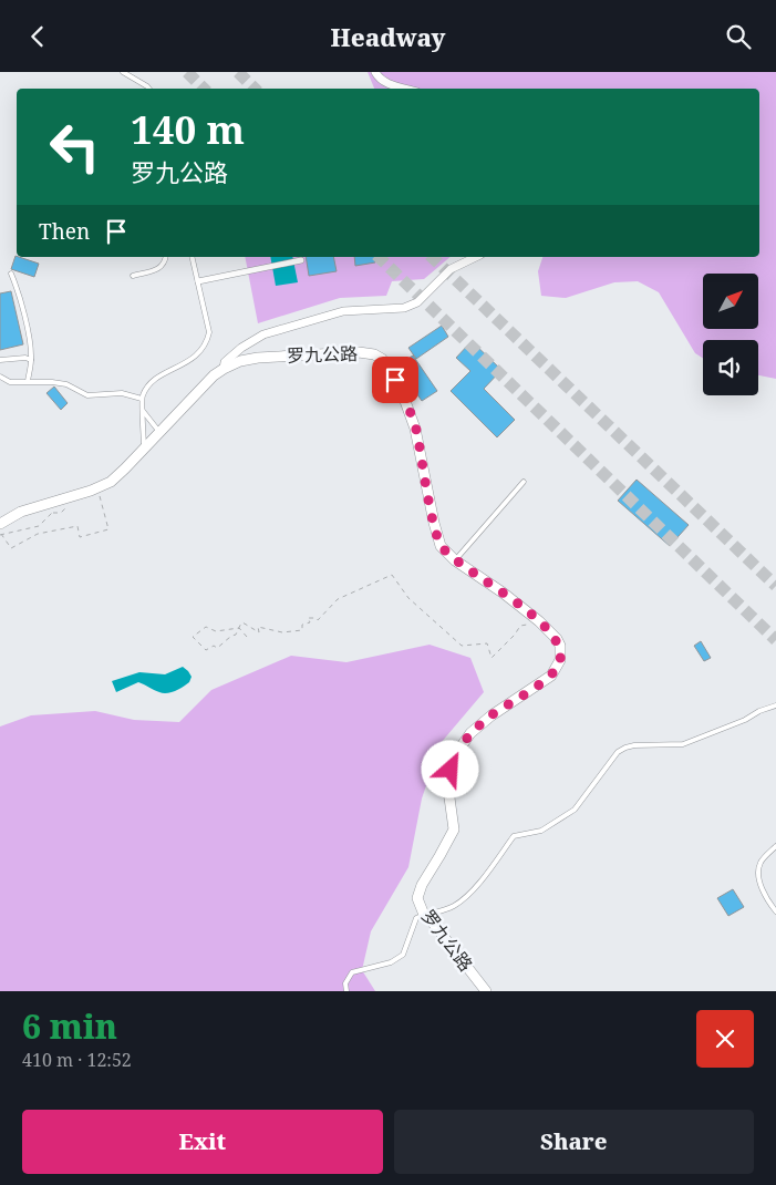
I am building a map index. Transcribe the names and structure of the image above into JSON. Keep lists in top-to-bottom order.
{
  "streets": {
    "street": ["罗九公路"]
  },
  "north": "top right",
  "page": {
    "header": "Headway",
    "turn": ["140 m", "罗九公路"],
    "then": "Then",
    "heading": ["6 min", "410 m · 12:52"],
    "buttons": ["Exit", "Share"]
  }
}
